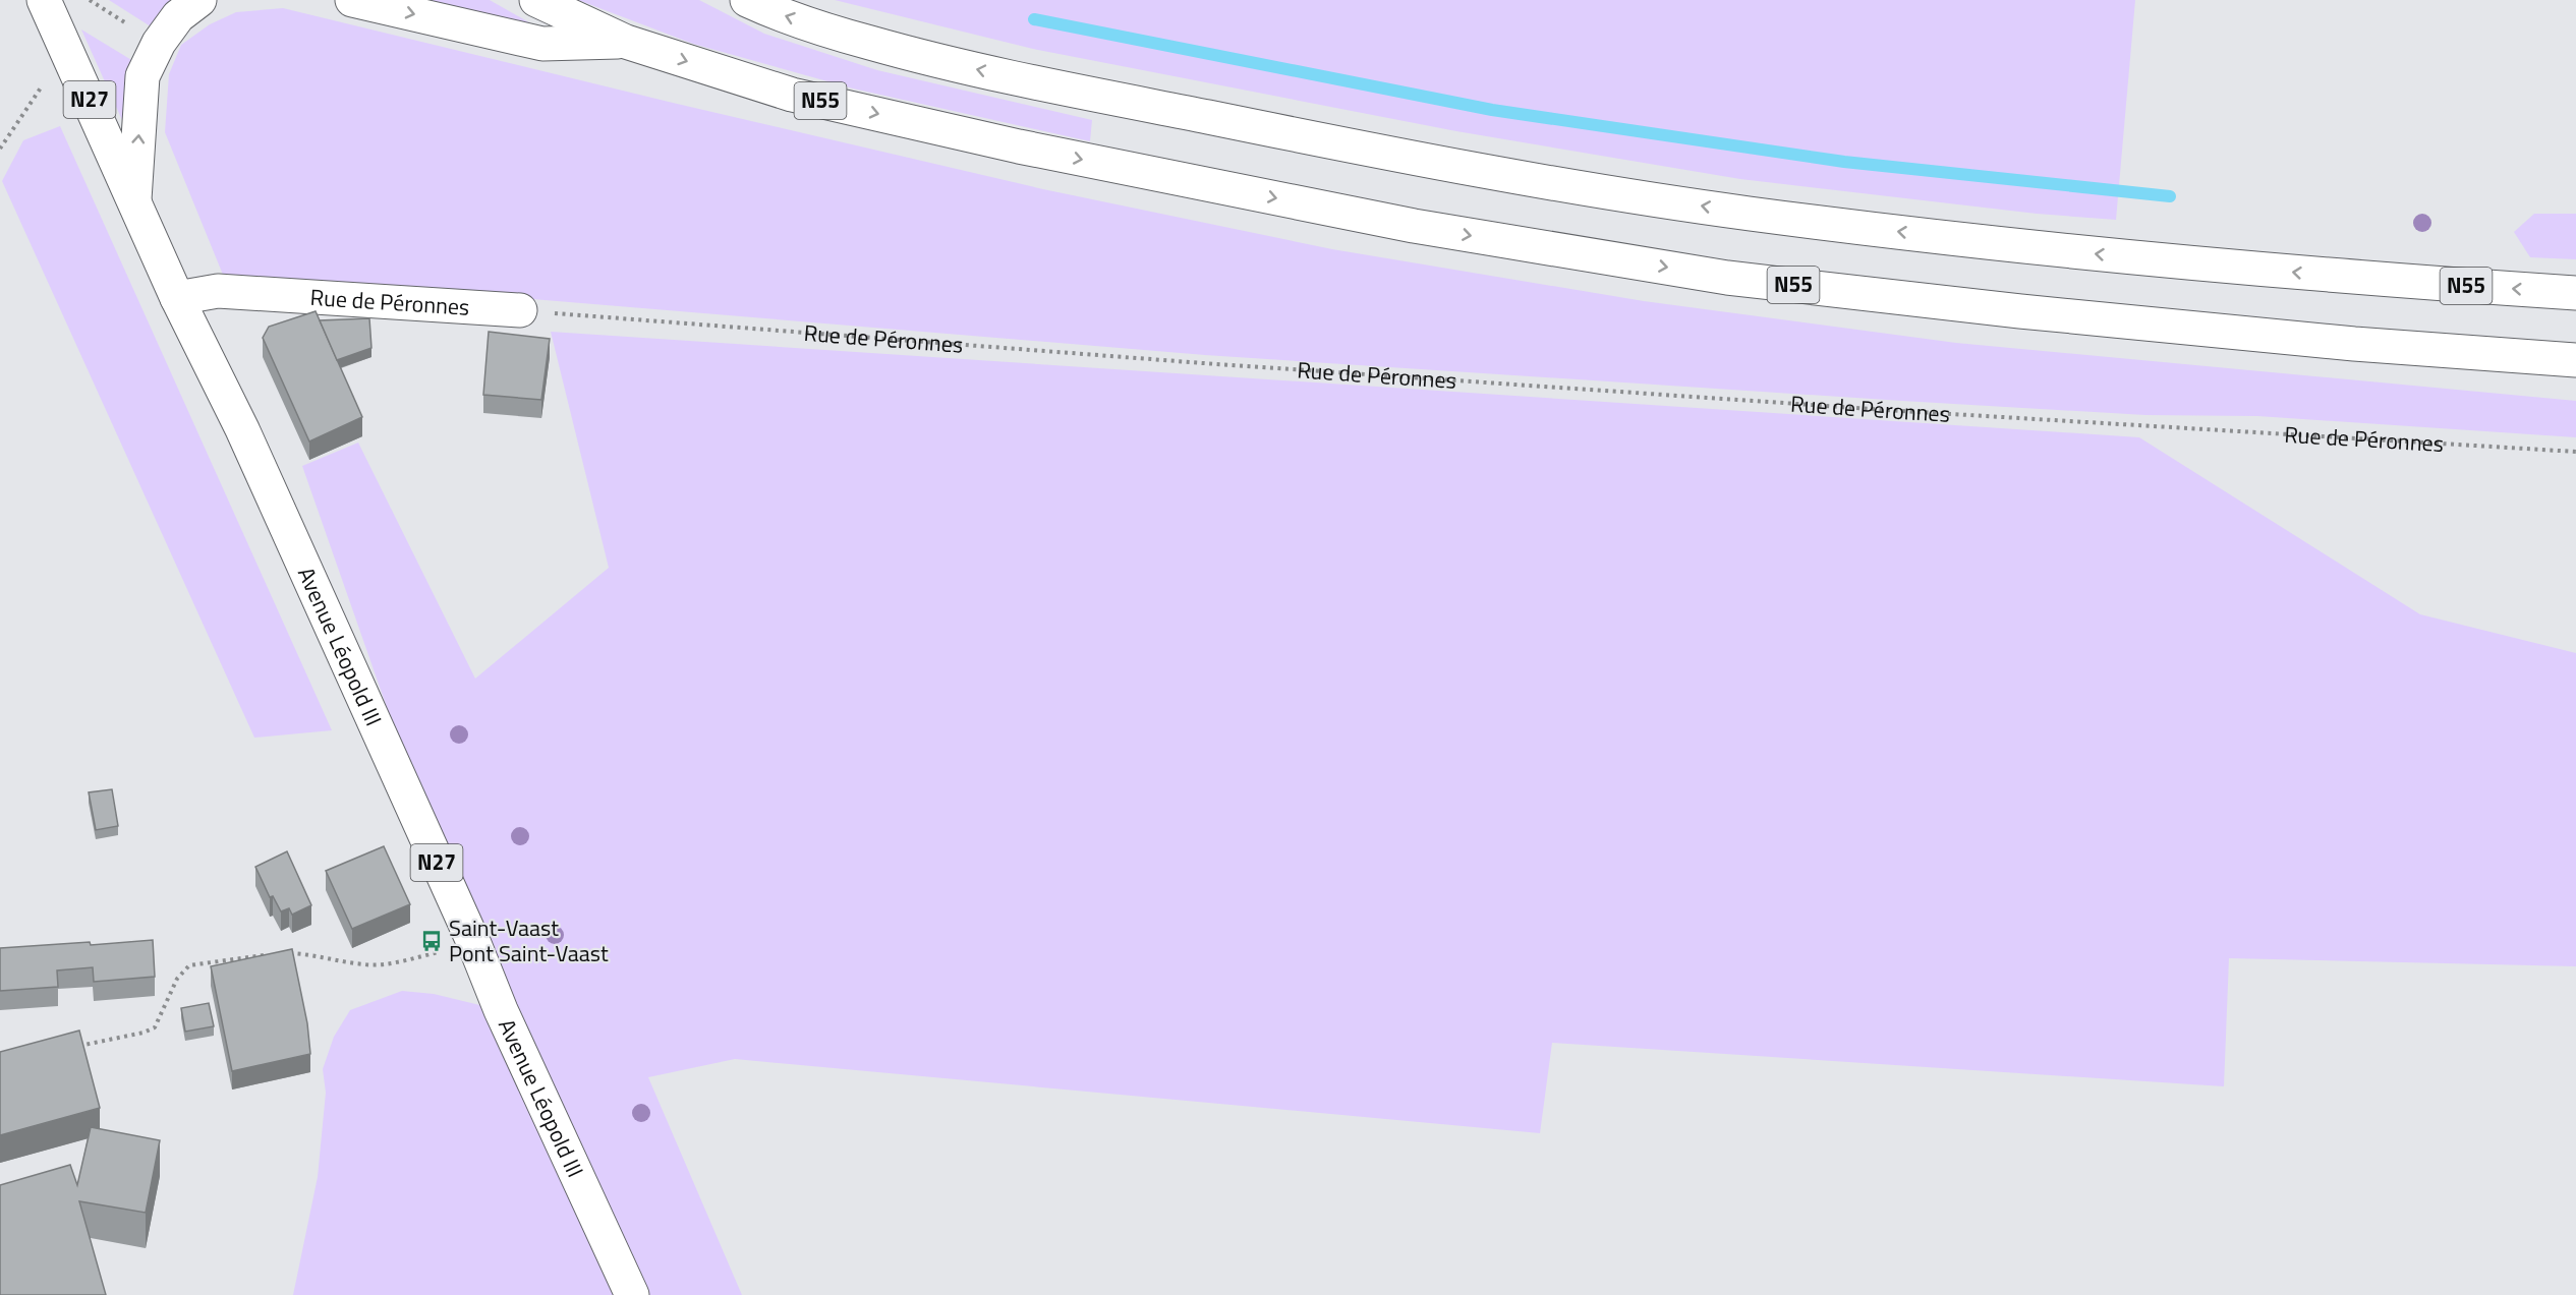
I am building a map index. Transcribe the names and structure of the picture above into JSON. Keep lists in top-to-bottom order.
{
  "streets": {
    "main road": [
      "N27",
      "N55",
      "Rue de Péronnes",
      "Avenue Léopold III"
    ]
  },
  "crossings": [
    ["Rue de Péronnes", "Avenue Léopold III"]
  ],
  "places": {
    "bus stop": ["Saint-Vaast Pont Saint-Vaast"]
  }
}
